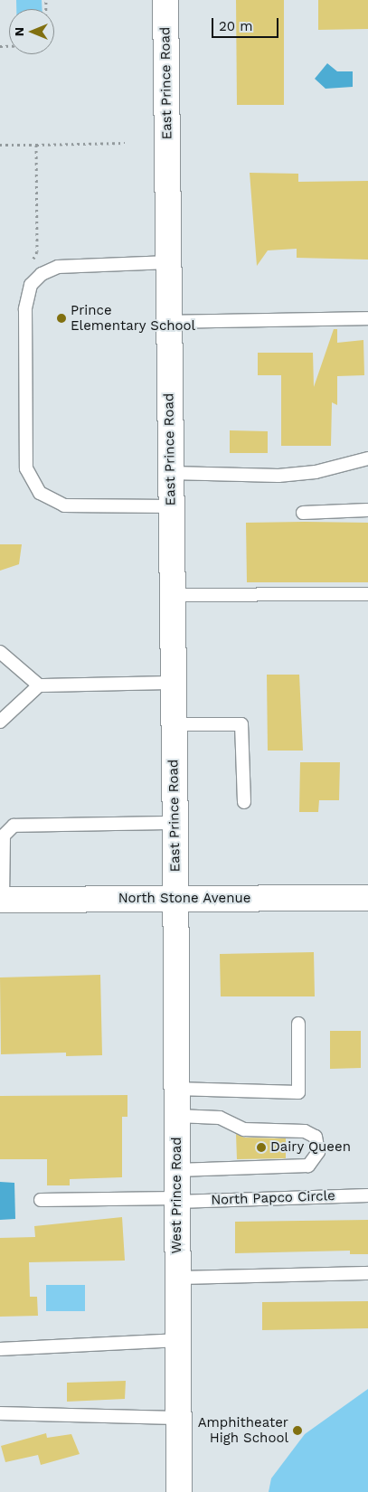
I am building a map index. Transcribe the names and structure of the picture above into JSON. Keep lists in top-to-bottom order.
{
  "streets": {
    "main road": ["East Prince Road", "North Stone Avenue", "West Prince Road"],
    "lane": ["North Papco Circle"]
  },
  "crossings": [
    ["East Prince Road", "North Stone Avenue"],
    ["East Prince Road", "West Prince Road"],
    ["North Stone Avenue", "West Prince Road"],
    ["West Prince Road", "North Papco Circle"]
  ],
  "places": ["Prince Elementary School", "Dairy Queen", "Amphitheater High School"],
  "scale_bar": "20 m",
  "north": "left"
}
